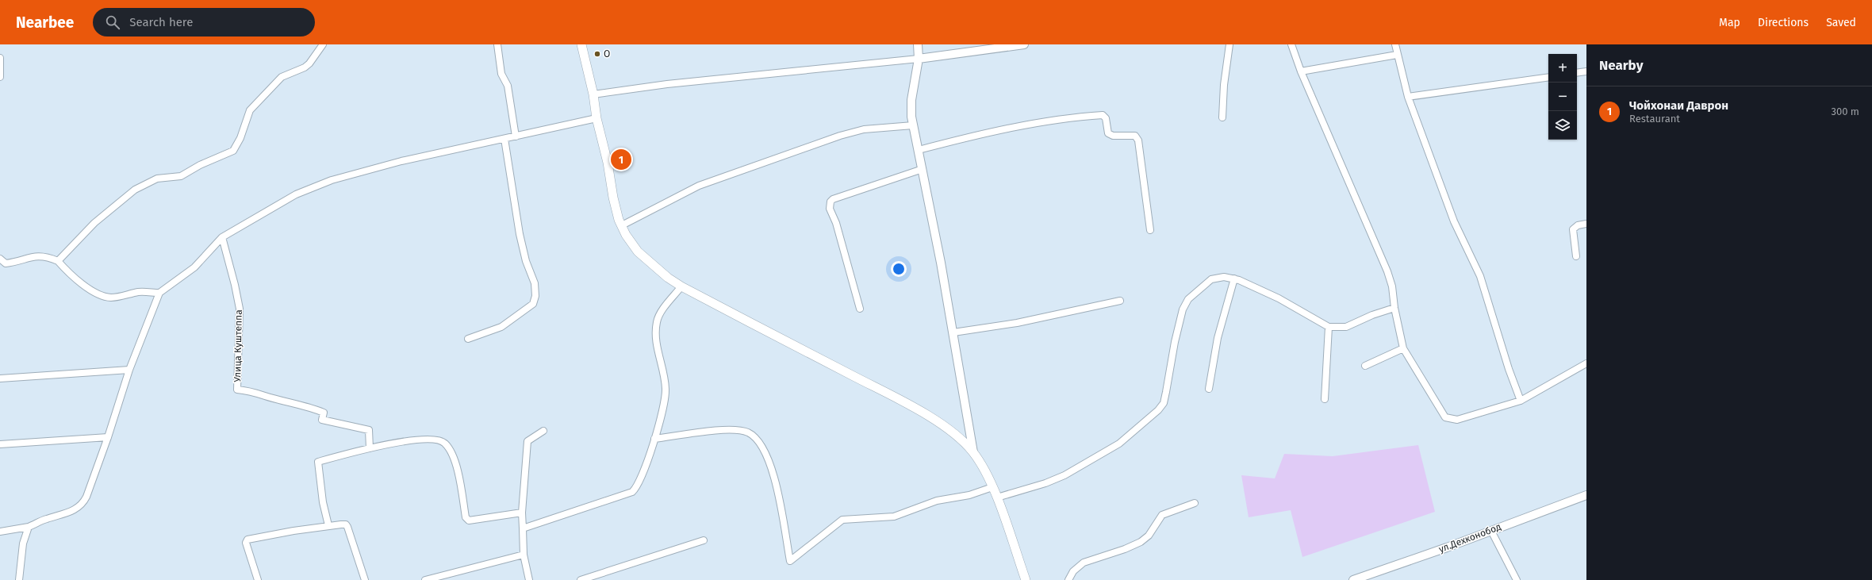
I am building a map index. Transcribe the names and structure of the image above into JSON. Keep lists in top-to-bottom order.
{
  "streets": {
    "street": ["Улица Куштеппа", "ул.Дехконобод"]
  },
  "places": ["O"],
  "page": {
    "header": "Nearbee",
    "search": "Search here",
    "nav": ["Map", "Directions", "Saved"],
    "heading": "Nearby",
    "map_buttons": ["+", "−"],
    "list": [
      {
        "mark": "1",
        "name": "Чойхонаи Даврон",
        "note": "Restaurant",
        "value": "300 m"
      }
    ],
    "pins": "1"
  }
}
